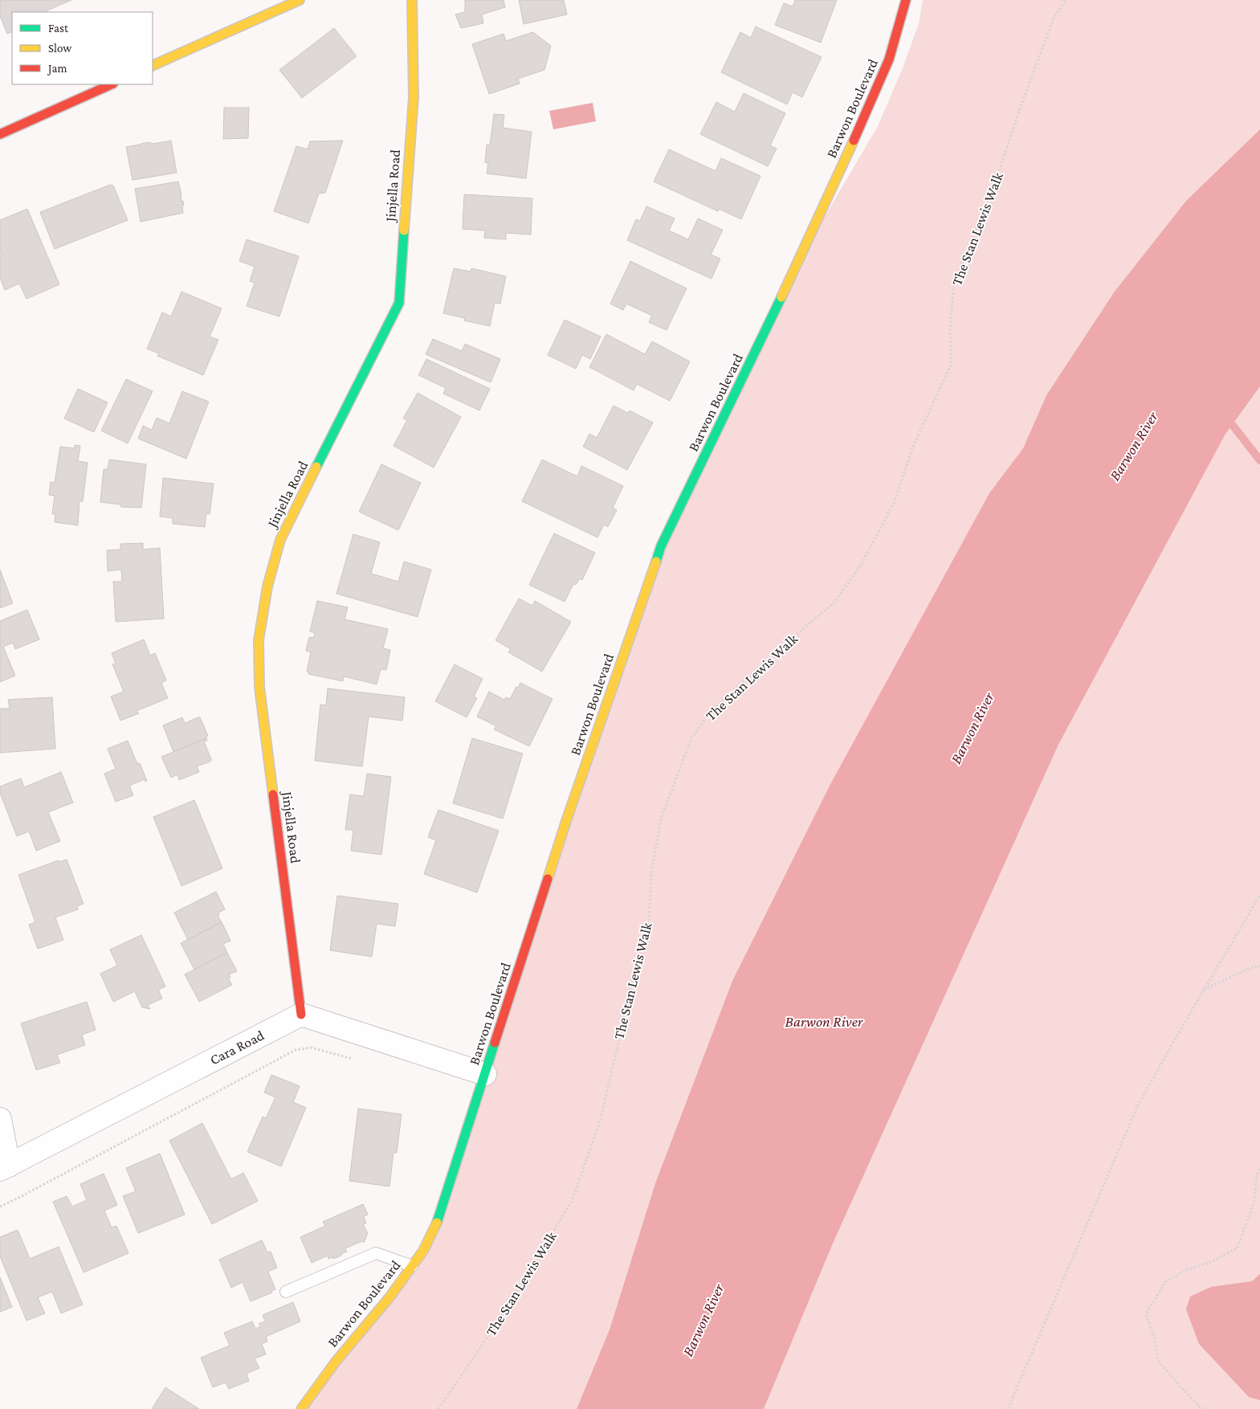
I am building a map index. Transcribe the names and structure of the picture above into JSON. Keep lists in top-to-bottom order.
{
  "streets": {
    "street": ["Barwon Boulevard", "Jinjella Road", "Cara Road"],
    "path": ["The Stan Lewis Walk"]
  },
  "crossings": [
    ["Jinjella Road", "Cara Road"]
  ],
  "water": ["Barwon River"],
  "legend": ["Fast", "Slow", "Jam"]
}
